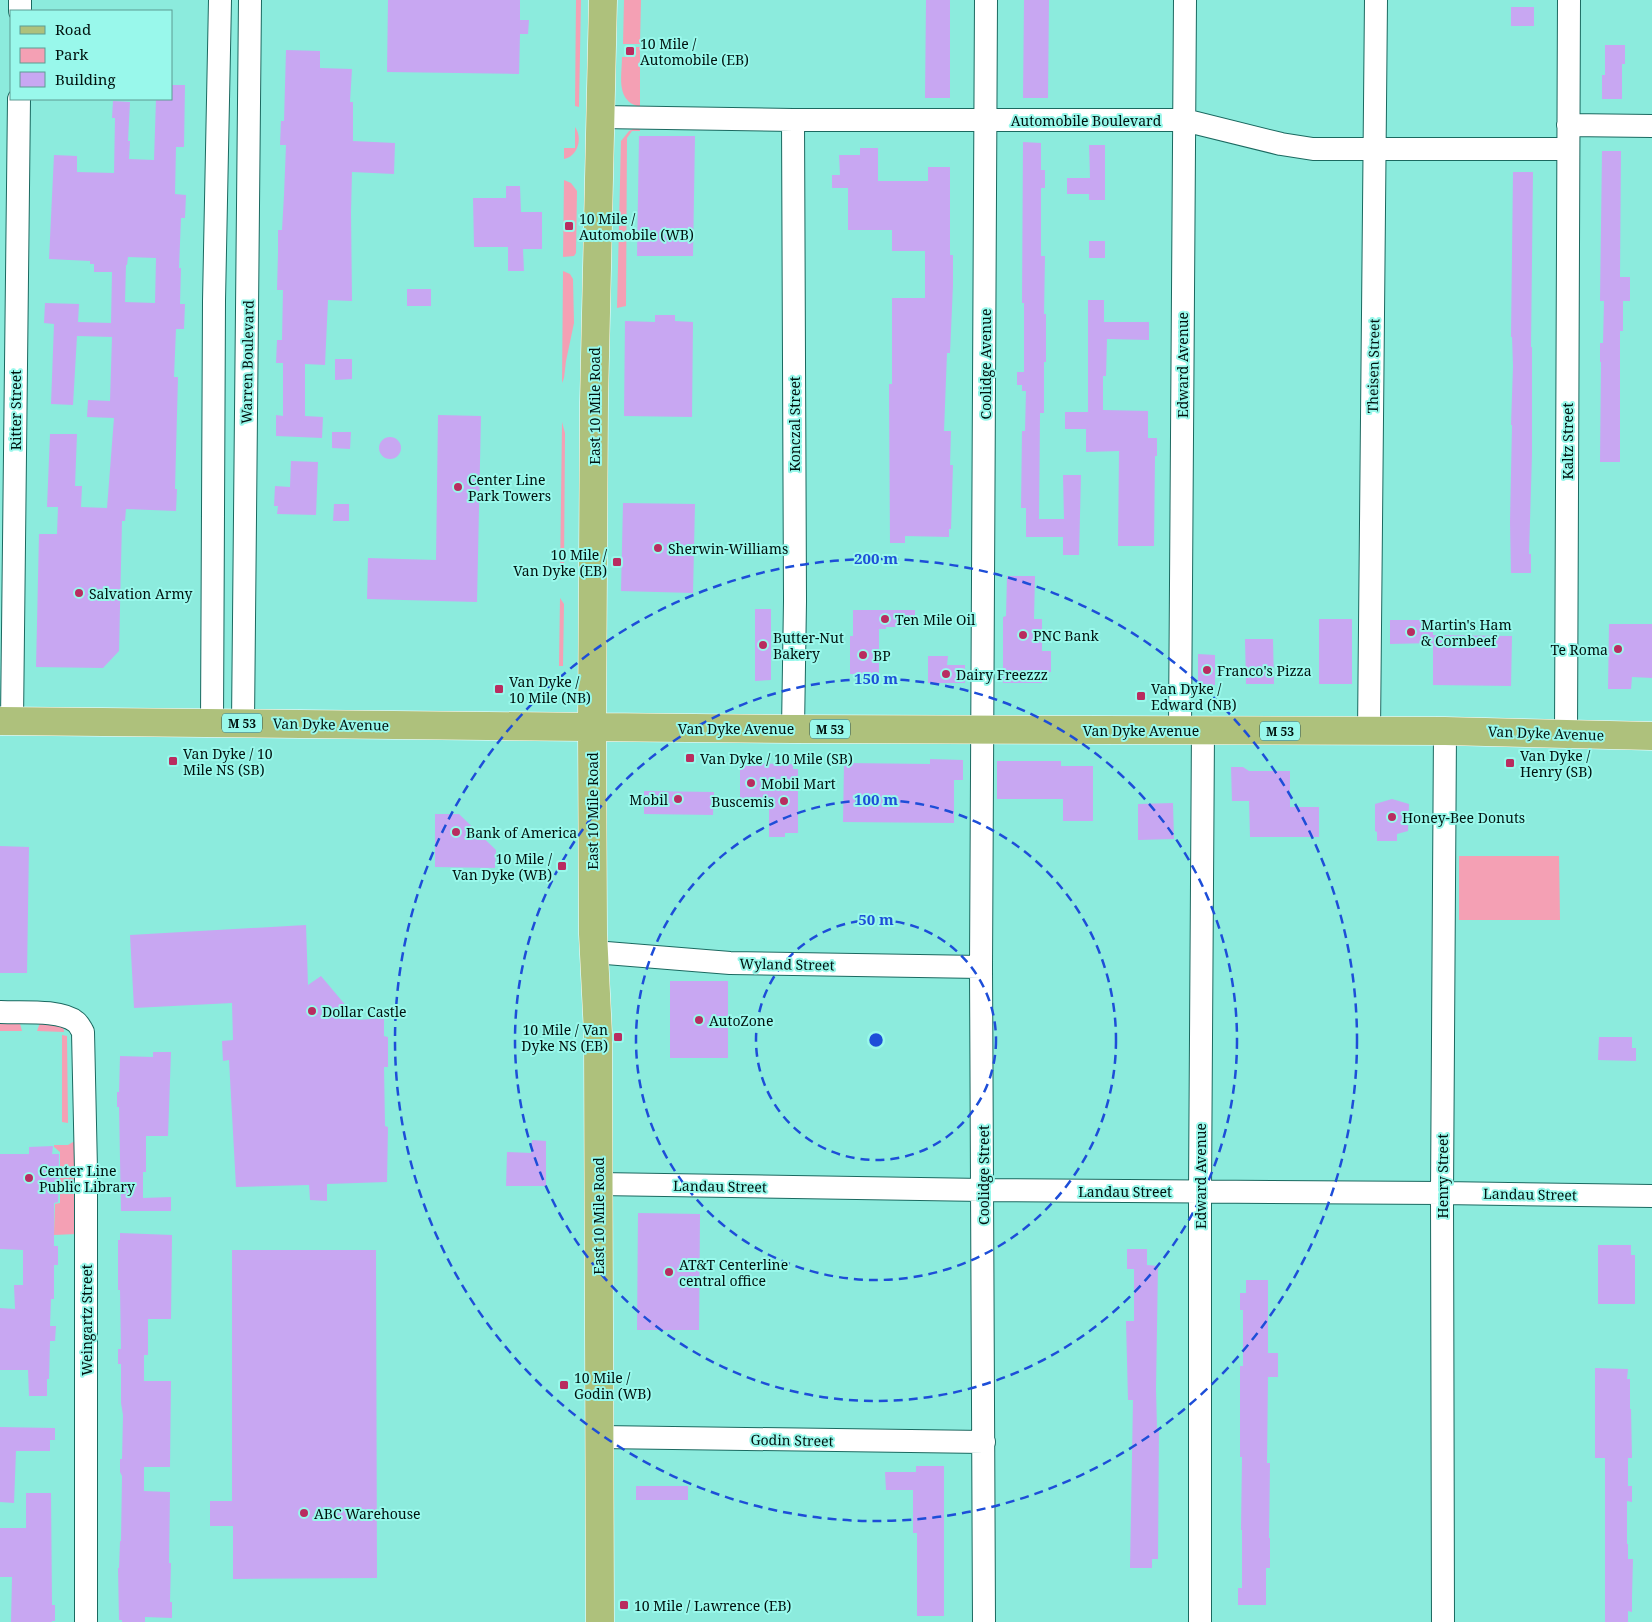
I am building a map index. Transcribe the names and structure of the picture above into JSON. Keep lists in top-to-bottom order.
{
  "streets": {
    "main road": ["East 10 Mile Road", "M 53", "Van Dyke Avenue"],
    "street": [
      "Automobile Boulevard",
      "Warren Boulevard",
      "Coolidge Avenue",
      "Edward Avenue",
      "Theisen Street",
      "Ritter Street",
      "Konczal Street",
      "Kaltz Street",
      "Wyland Street",
      "Coolidge Street",
      "Henry Street",
      "Landau Street",
      "Weingartz Street",
      "Godin Street"
    ]
  },
  "crossings": [
    ["Automobile Boulevard", "Coolidge Avenue"],
    ["Automobile Boulevard", "Edward Avenue"],
    ["Automobile Boulevard", "Theisen Street"],
    ["Automobile Boulevard", "East 10 Mile Road"],
    ["Automobile Boulevard", "Konczal Street"],
    ["Automobile Boulevard", "Kaltz Street"],
    ["Warren Boulevard", "Van Dyke Avenue"],
    ["Coolidge Avenue", "Van Dyke Avenue"],
    ["Coolidge Avenue", "Coolidge Street"],
    ["Edward Avenue", "Van Dyke Avenue"],
    ["Edward Avenue", "Landau Street"],
    ["Theisen Street", "Van Dyke Avenue"],
    ["East 10 Mile Road", "Van Dyke Avenue"],
    ["East 10 Mile Road", "Wyland Street"],
    ["East 10 Mile Road", "Landau Street"],
    ["East 10 Mile Road", "Godin Street"],
    ["Ritter Street", "Van Dyke Avenue"],
    ["Konczal Street", "Van Dyke Avenue"],
    ["Kaltz Street", "Van Dyke Avenue"],
    ["Van Dyke Avenue", "Coolidge Street"],
    ["Van Dyke Avenue", "Henry Street"],
    ["Wyland Street", "Coolidge Street"],
    ["Coolidge Street", "Landau Street"],
    ["Coolidge Street", "Godin Street"],
    ["Henry Street", "Landau Street"]
  ],
  "places": {
    "transit": [
      "10 Mile / Automobile (EB)",
      "10 Mile / Automobile (WB)",
      "10 Mile / Van Dyke (EB)",
      "Van Dyke / 10 Mile (NB)",
      "Van Dyke / Edward (NB)",
      "Van Dyke / 10 Mile (SB)",
      "Van Dyke / 10 Mile NS (SB)",
      "Van Dyke / Henry (SB)",
      "10 Mile / Van Dyke (WB)",
      "10 Mile / Van Dyke NS (EB)",
      "10 Mile / Godin (WB)",
      "10 Mile / Lawrence (EB)"
    ],
    "other": [
      "Center Line Park Towers",
      "Sherwin-Williams",
      "Salvation Army",
      "Ten Mile Oil",
      "Martin's Ham & Cornbeef",
      "PNC Bank",
      "Butter-Nut Bakery",
      "Te Roma",
      "BP",
      "Franco's Pizza",
      "Dairy Freezzz",
      "Mobil Mart",
      "Mobil",
      "Buscemis",
      "Honey-Bee Donuts",
      "Bank of America",
      "Dollar Castle",
      "AutoZone",
      "Center Line Public Library",
      "AT&T Centerline central office",
      "ABC Warehouse"
    ]
  },
  "legend": ["Road", "Park", "Building"],
  "rings": [
    "200 m",
    "150 m",
    "100 m",
    "50 m"
  ]
}
